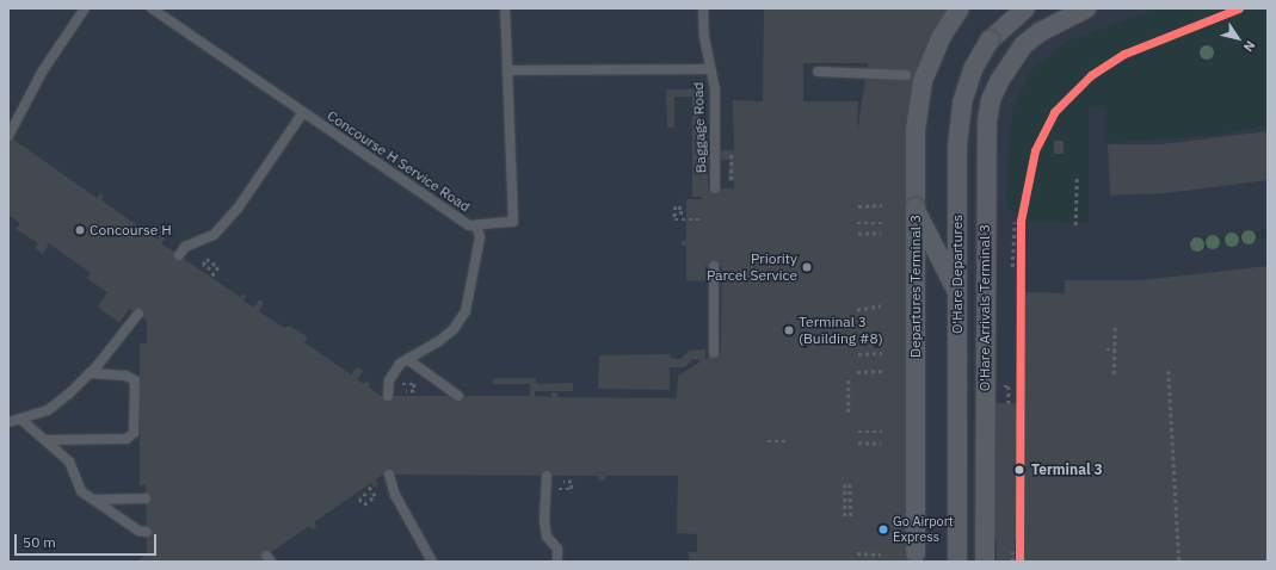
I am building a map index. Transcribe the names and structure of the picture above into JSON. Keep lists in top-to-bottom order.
{
  "streets": {
    "street": ["O'Hare Departures", "Departures Terminal 3", "O'Hare Arrivals Terminal 3"],
    "lane": ["Baggage Road", "Concourse H Service Road"]
  },
  "places": [
    "Concourse H",
    "Priority Parcel Service",
    "Terminal 3 (Building #8)",
    "Terminal 3",
    "Go Airport Express"
  ],
  "scale_bar": "50 m",
  "north": "bottom right"
}
